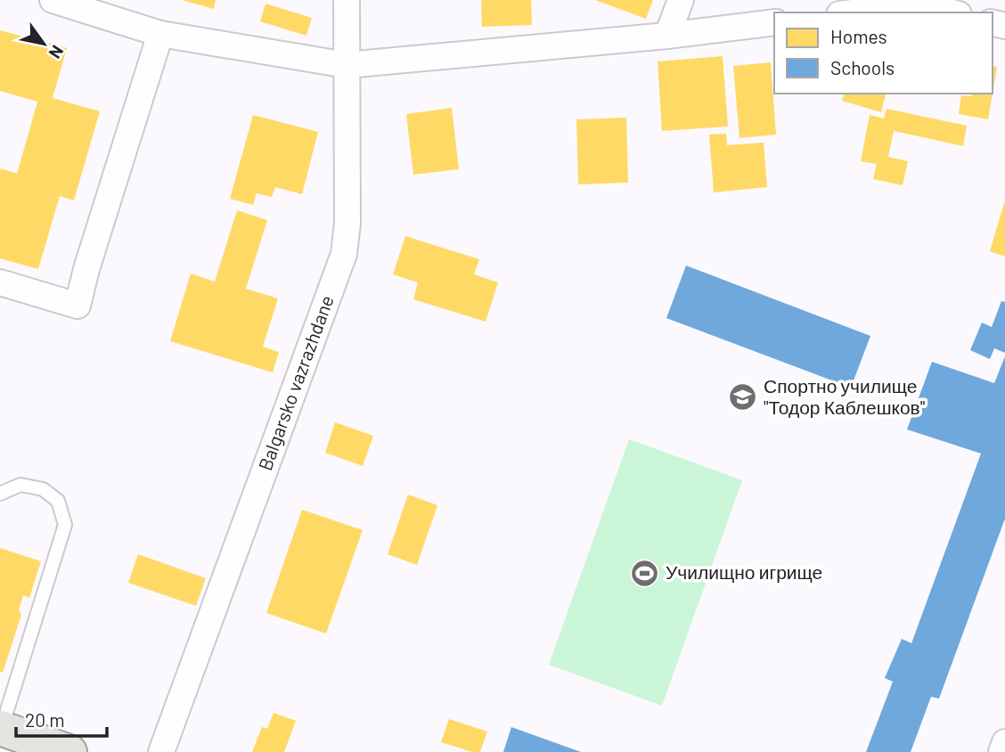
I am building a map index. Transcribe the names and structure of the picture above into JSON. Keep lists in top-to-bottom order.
{
  "streets": {
    "street": ["Balgarsko vazrazhdane"]
  },
  "places": {
    "school or university": ["Спортно училище \"Тодор Каблешков\""],
    "sports": ["Училищно игрище"]
  },
  "legend": ["Homes", "Schools"],
  "scale_bar": "20 m",
  "north": "bottom right"
}
